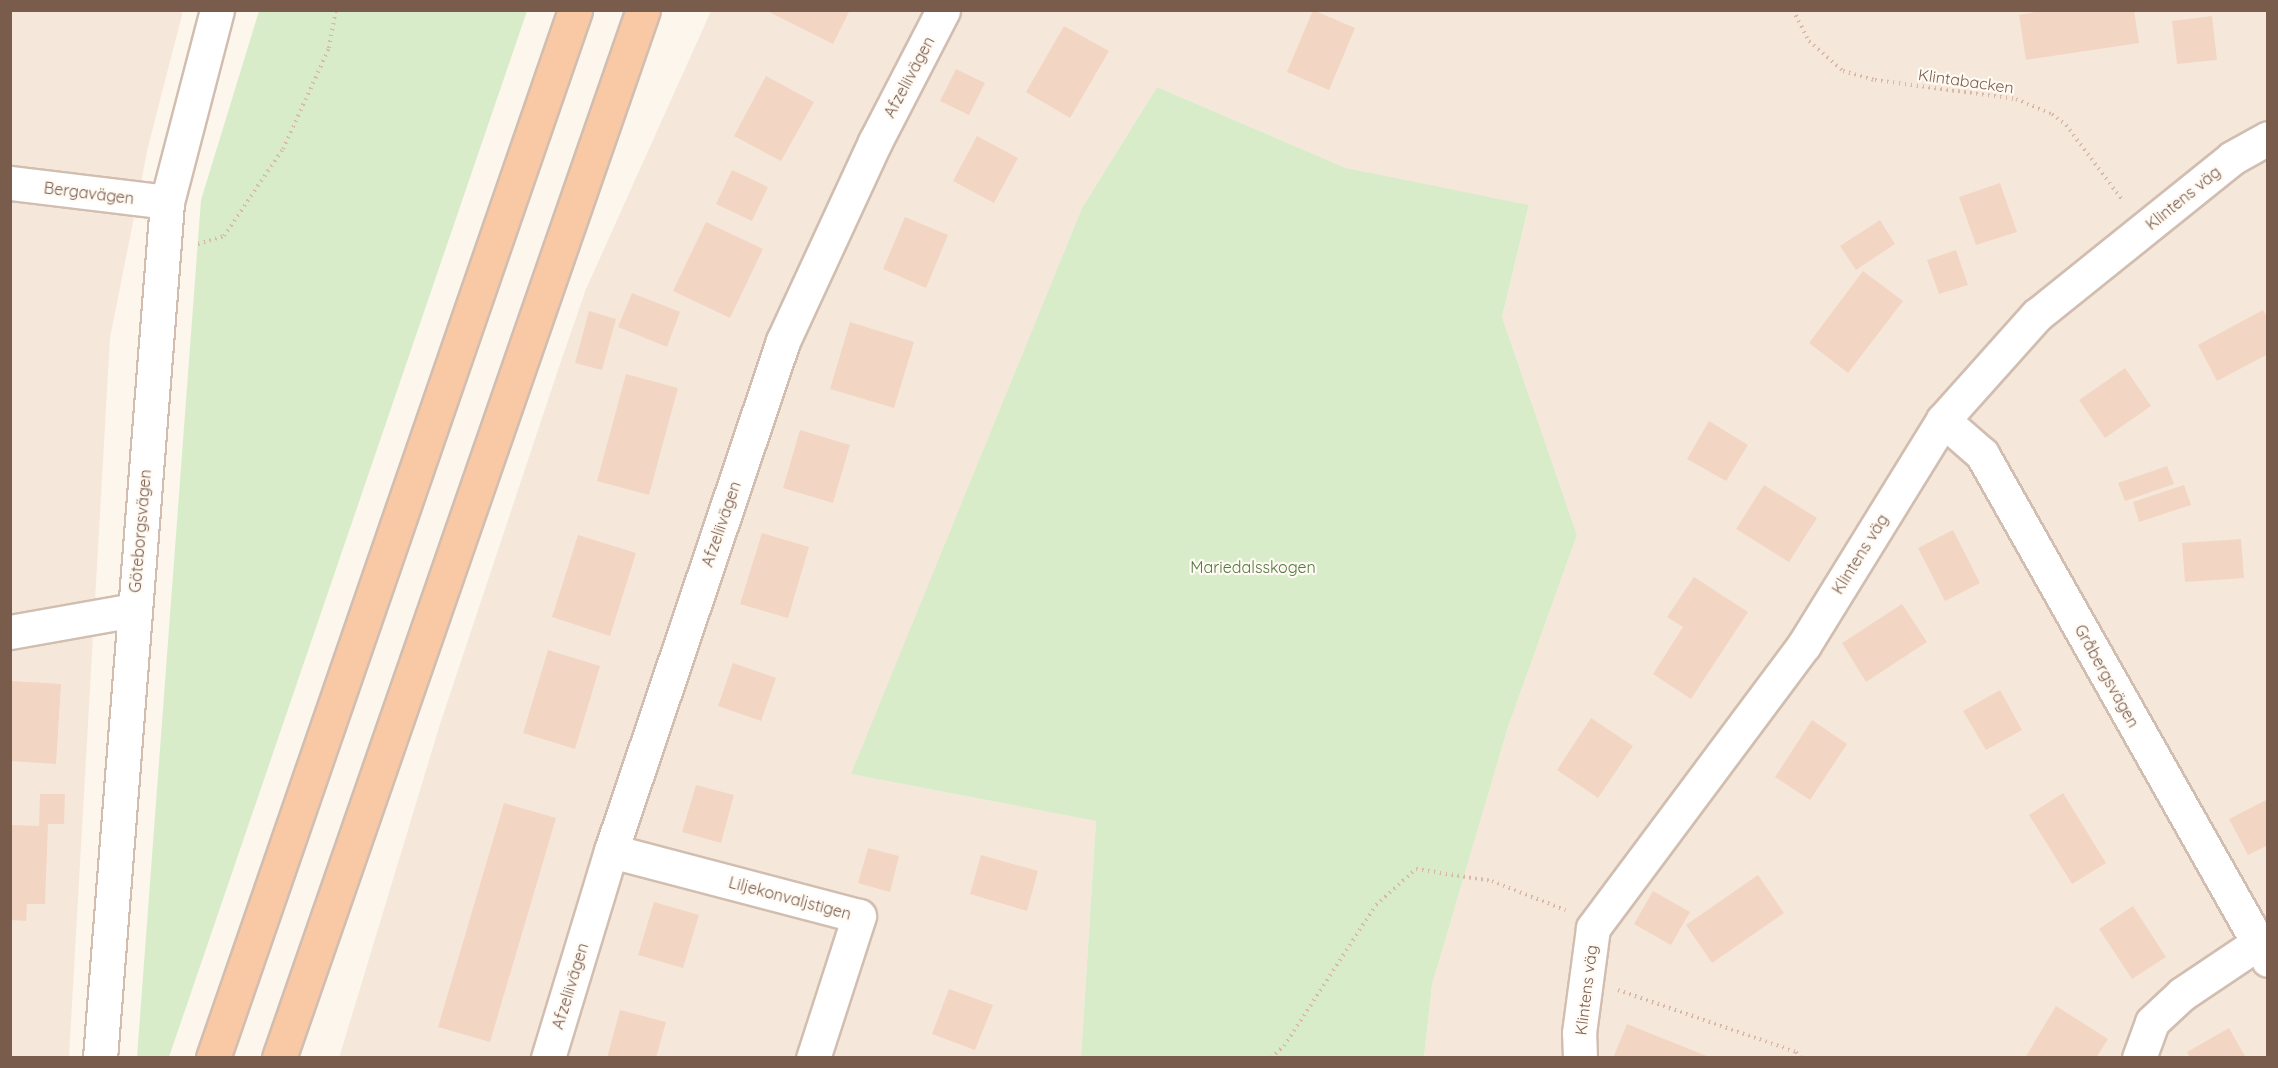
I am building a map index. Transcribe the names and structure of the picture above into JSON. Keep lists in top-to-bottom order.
{
  "streets": {
    "street": [
      "Afzeliivägen",
      "Bergavägen",
      "Klintens väg",
      "Göteborgsvägen",
      "Gråbergsvägen",
      "Liljekonvaljstigen"
    ],
    "path": ["Klintabacken"]
  },
  "crossings": [
    ["Afzeliivägen", "Liljekonvaljstigen"],
    ["Klintabacken", "Klintens väg"],
    ["Bergavägen", "Göteborgsvägen"],
    ["Klintens väg", "Gråbergsvägen"]
  ],
  "parks": ["Mariedalsskogen"]
}
